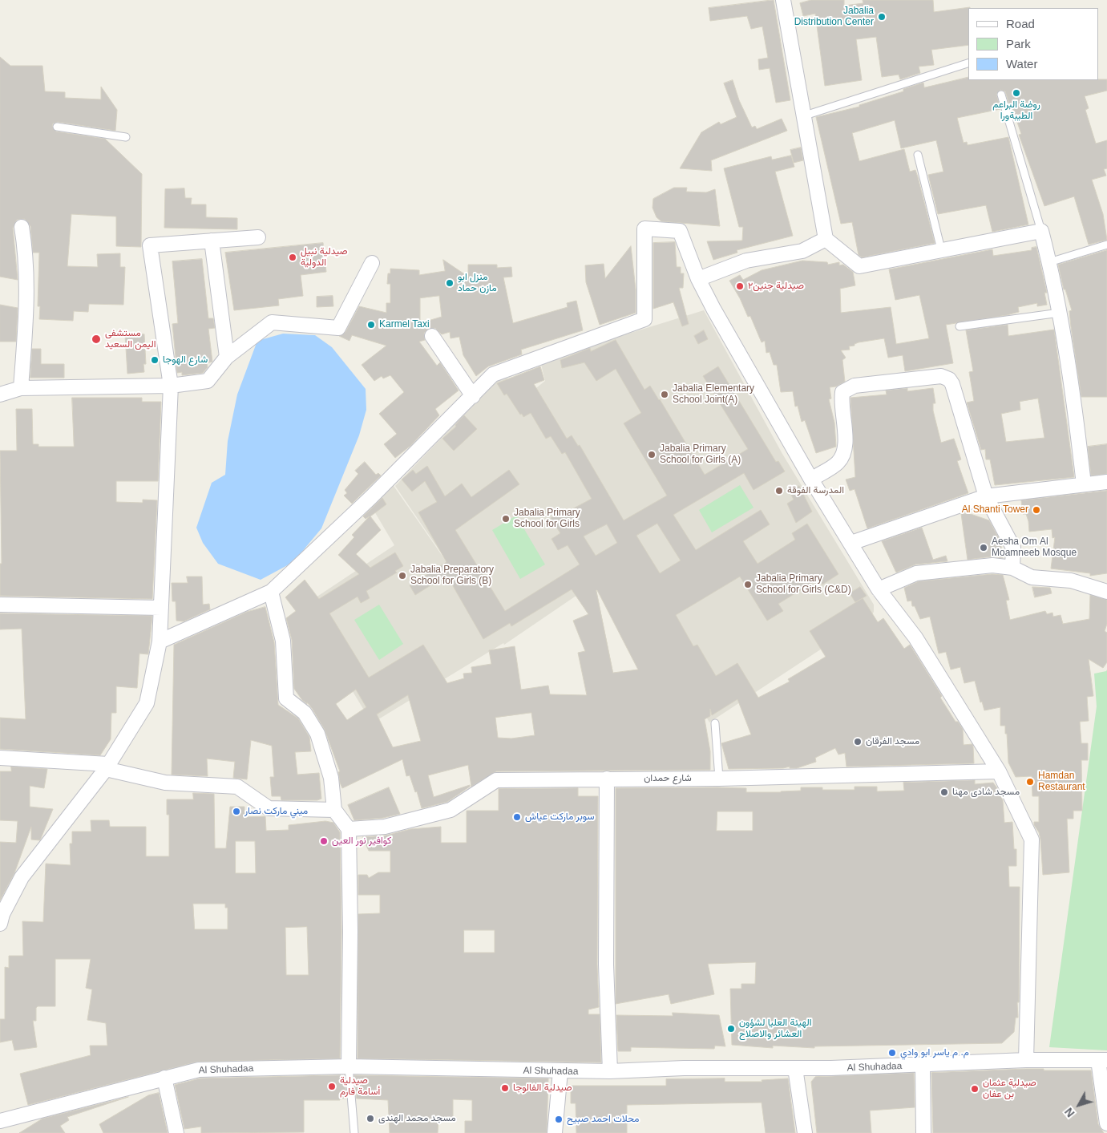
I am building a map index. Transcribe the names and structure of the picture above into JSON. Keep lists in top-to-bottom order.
{
  "streets": {
    "street": ["شارع حمدان", "Al Shuhadaa"]
  },
  "places": [
    "Jabalia Distribution Center",
    "روضة البراعم الطيبةورا",
    "صيدلية نبيل الدولية",
    "منزل ابو مازن حماد",
    "صيدلية جنين٢",
    "Karmel Taxi",
    "مستشفى اليمن السعيد",
    "شارع الهوجا",
    "Jabalia Elementary School Joint(A)",
    "Jabalia Primary School for Girls (A)",
    "المدرسة الفوقة",
    "Al Shanti Tower",
    "Jabalia Primary School for Girls",
    "Aesha Om Al Moamneeb Mosque",
    "Jabalia Preparatory School for Girls (B)",
    "Jabalia Primary School for Girls (C&D)",
    "مسجد الفرقان",
    "Hamdan Restaurant",
    "مسجد شادى مهنا",
    "ميني ماركت نصار",
    "سوبر ماركت عياش",
    "كوافير نور العين",
    "الهيئة العليا لشؤون العشائر والاصلاح",
    "م. م ياسر ابو وادي",
    "صيدلية أسامة فارم",
    "صيدلية الفالوجا",
    "صيدلية عثمان بن عفان",
    "مسجد محمد الهندى",
    "محلات احمد صبيح"
  ],
  "legend": ["Road", "Park", "Water"],
  "north": "bottom left"
}
